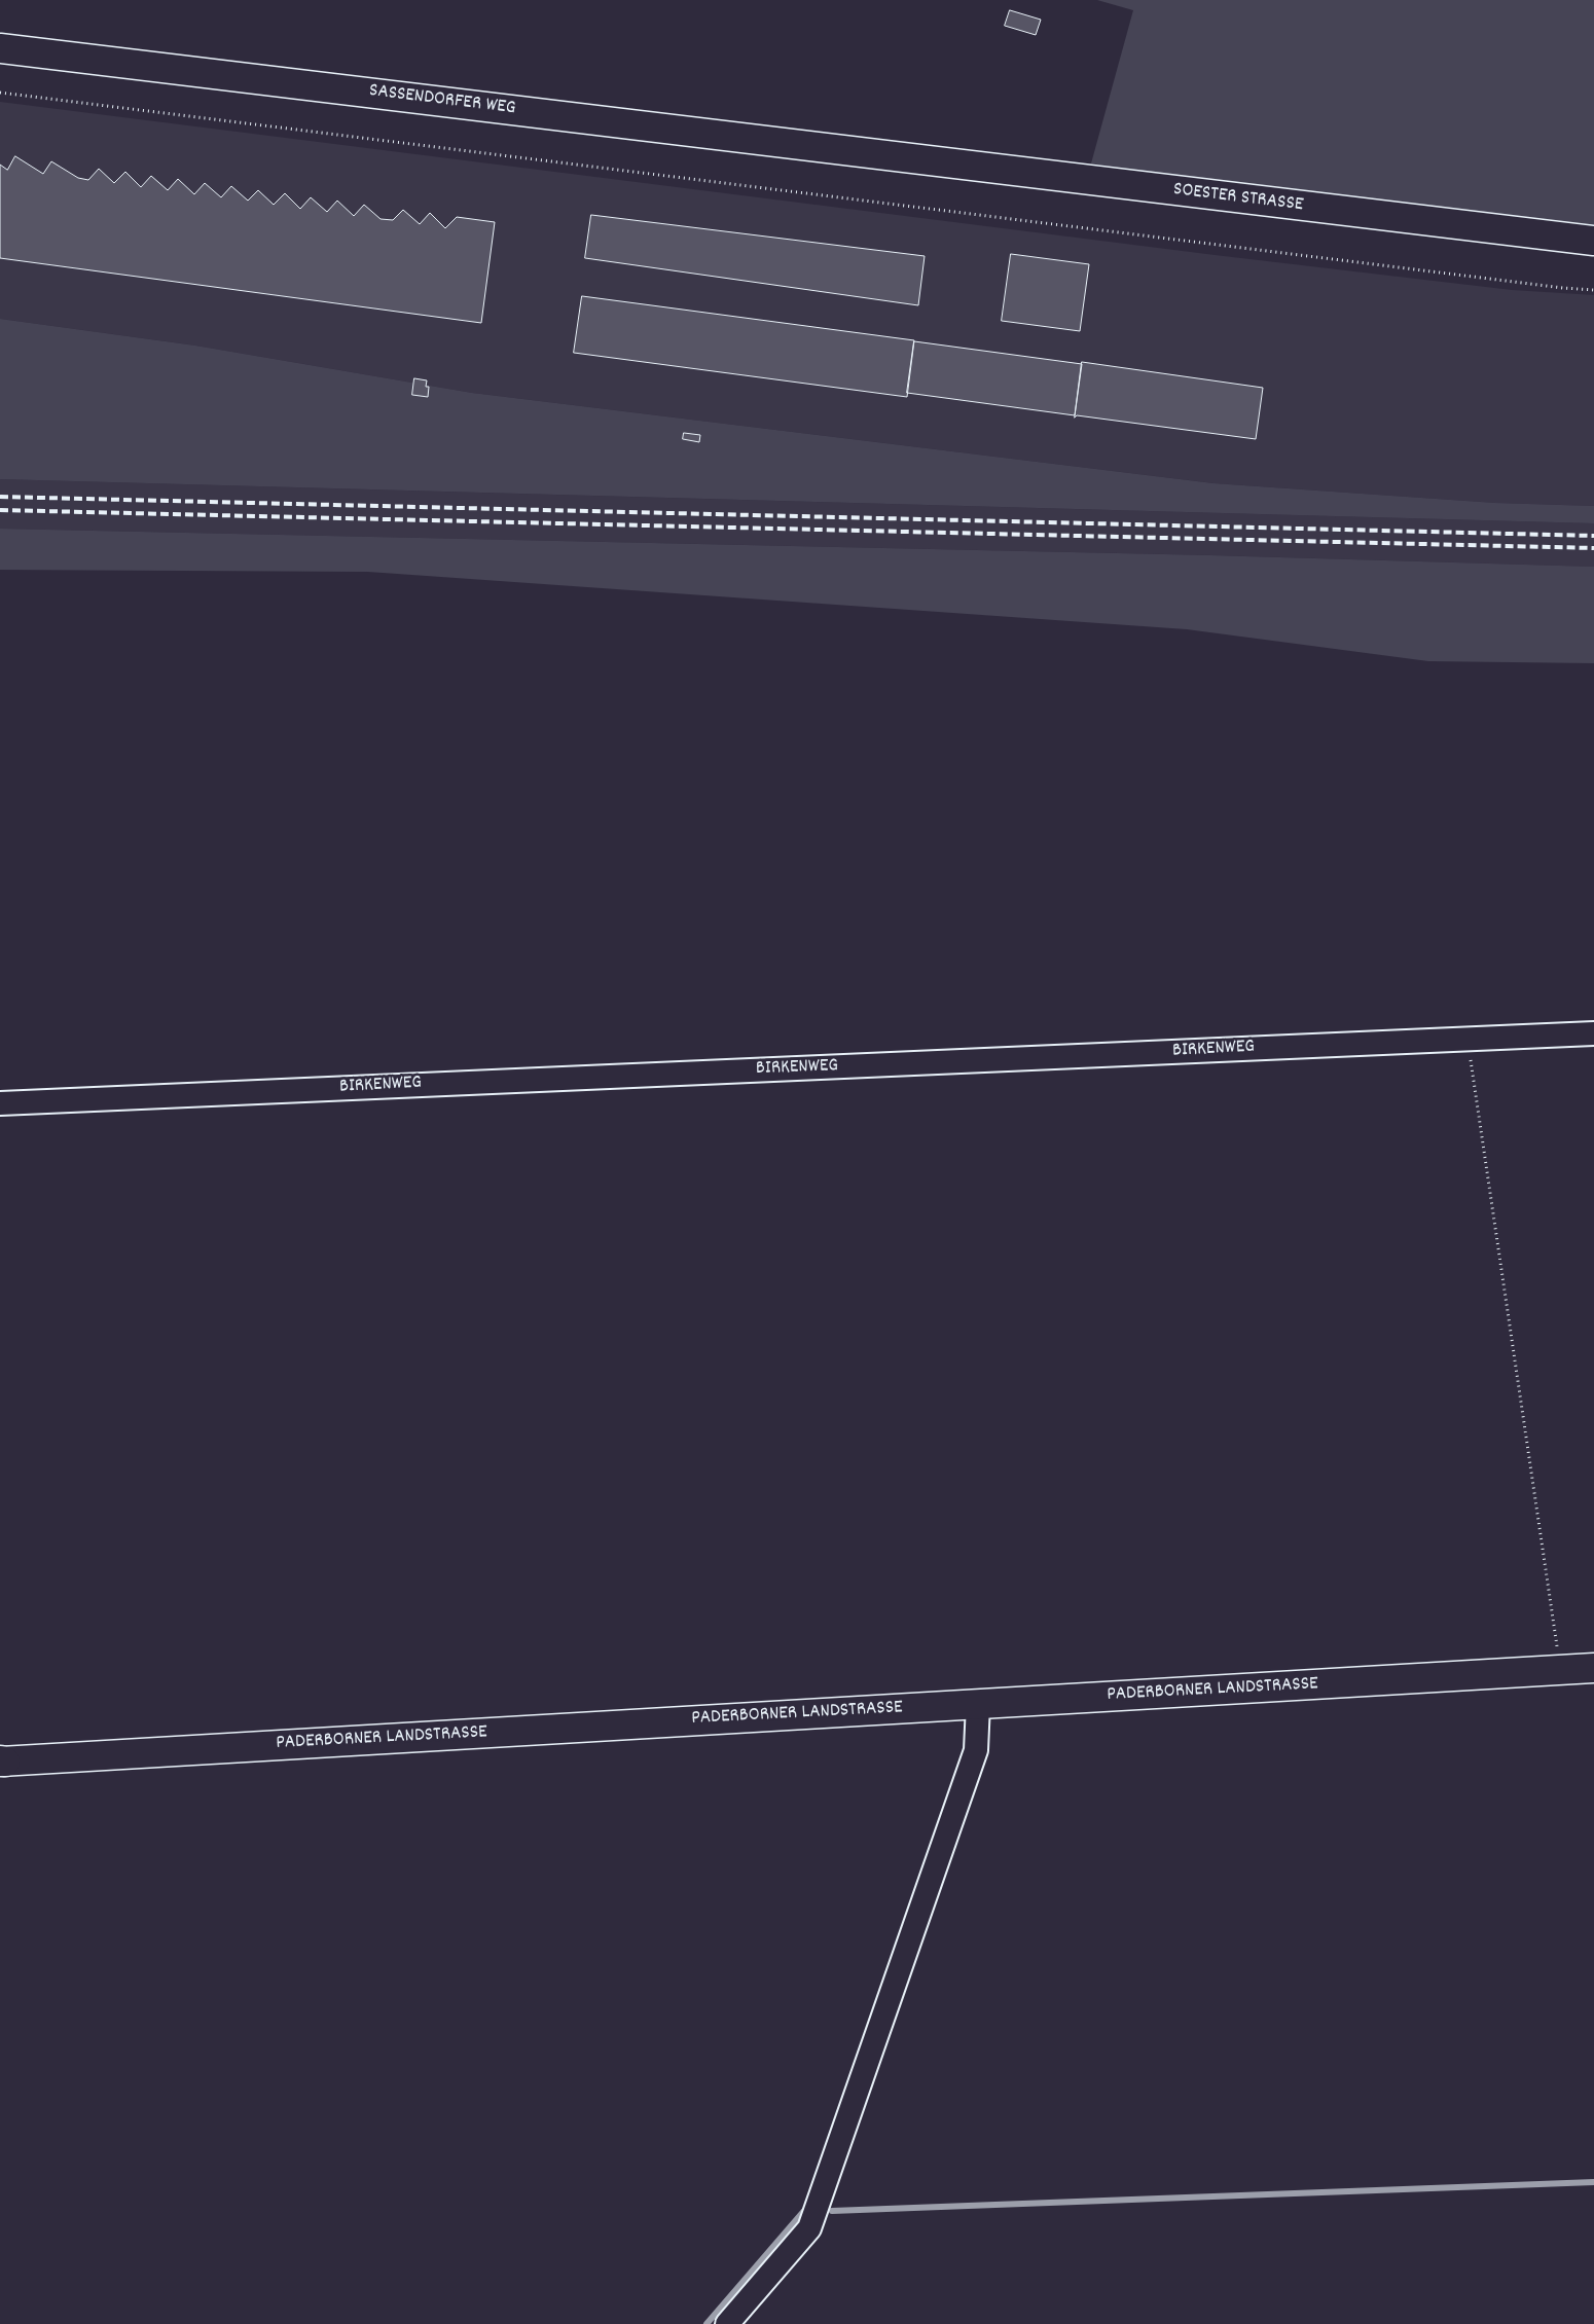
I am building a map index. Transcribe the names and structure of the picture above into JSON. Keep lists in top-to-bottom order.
{
  "streets": {
    "street": [
      "SASSENDORFER WEG",
      "SOESTER STRASSE",
      "BIRKENWEG",
      "PADERBORNER LANDSTRASSE"
    ]
  },
  "crossings": [
    ["SASSENDORFER WEG", "SOESTER STRASSE"]
  ]
}
